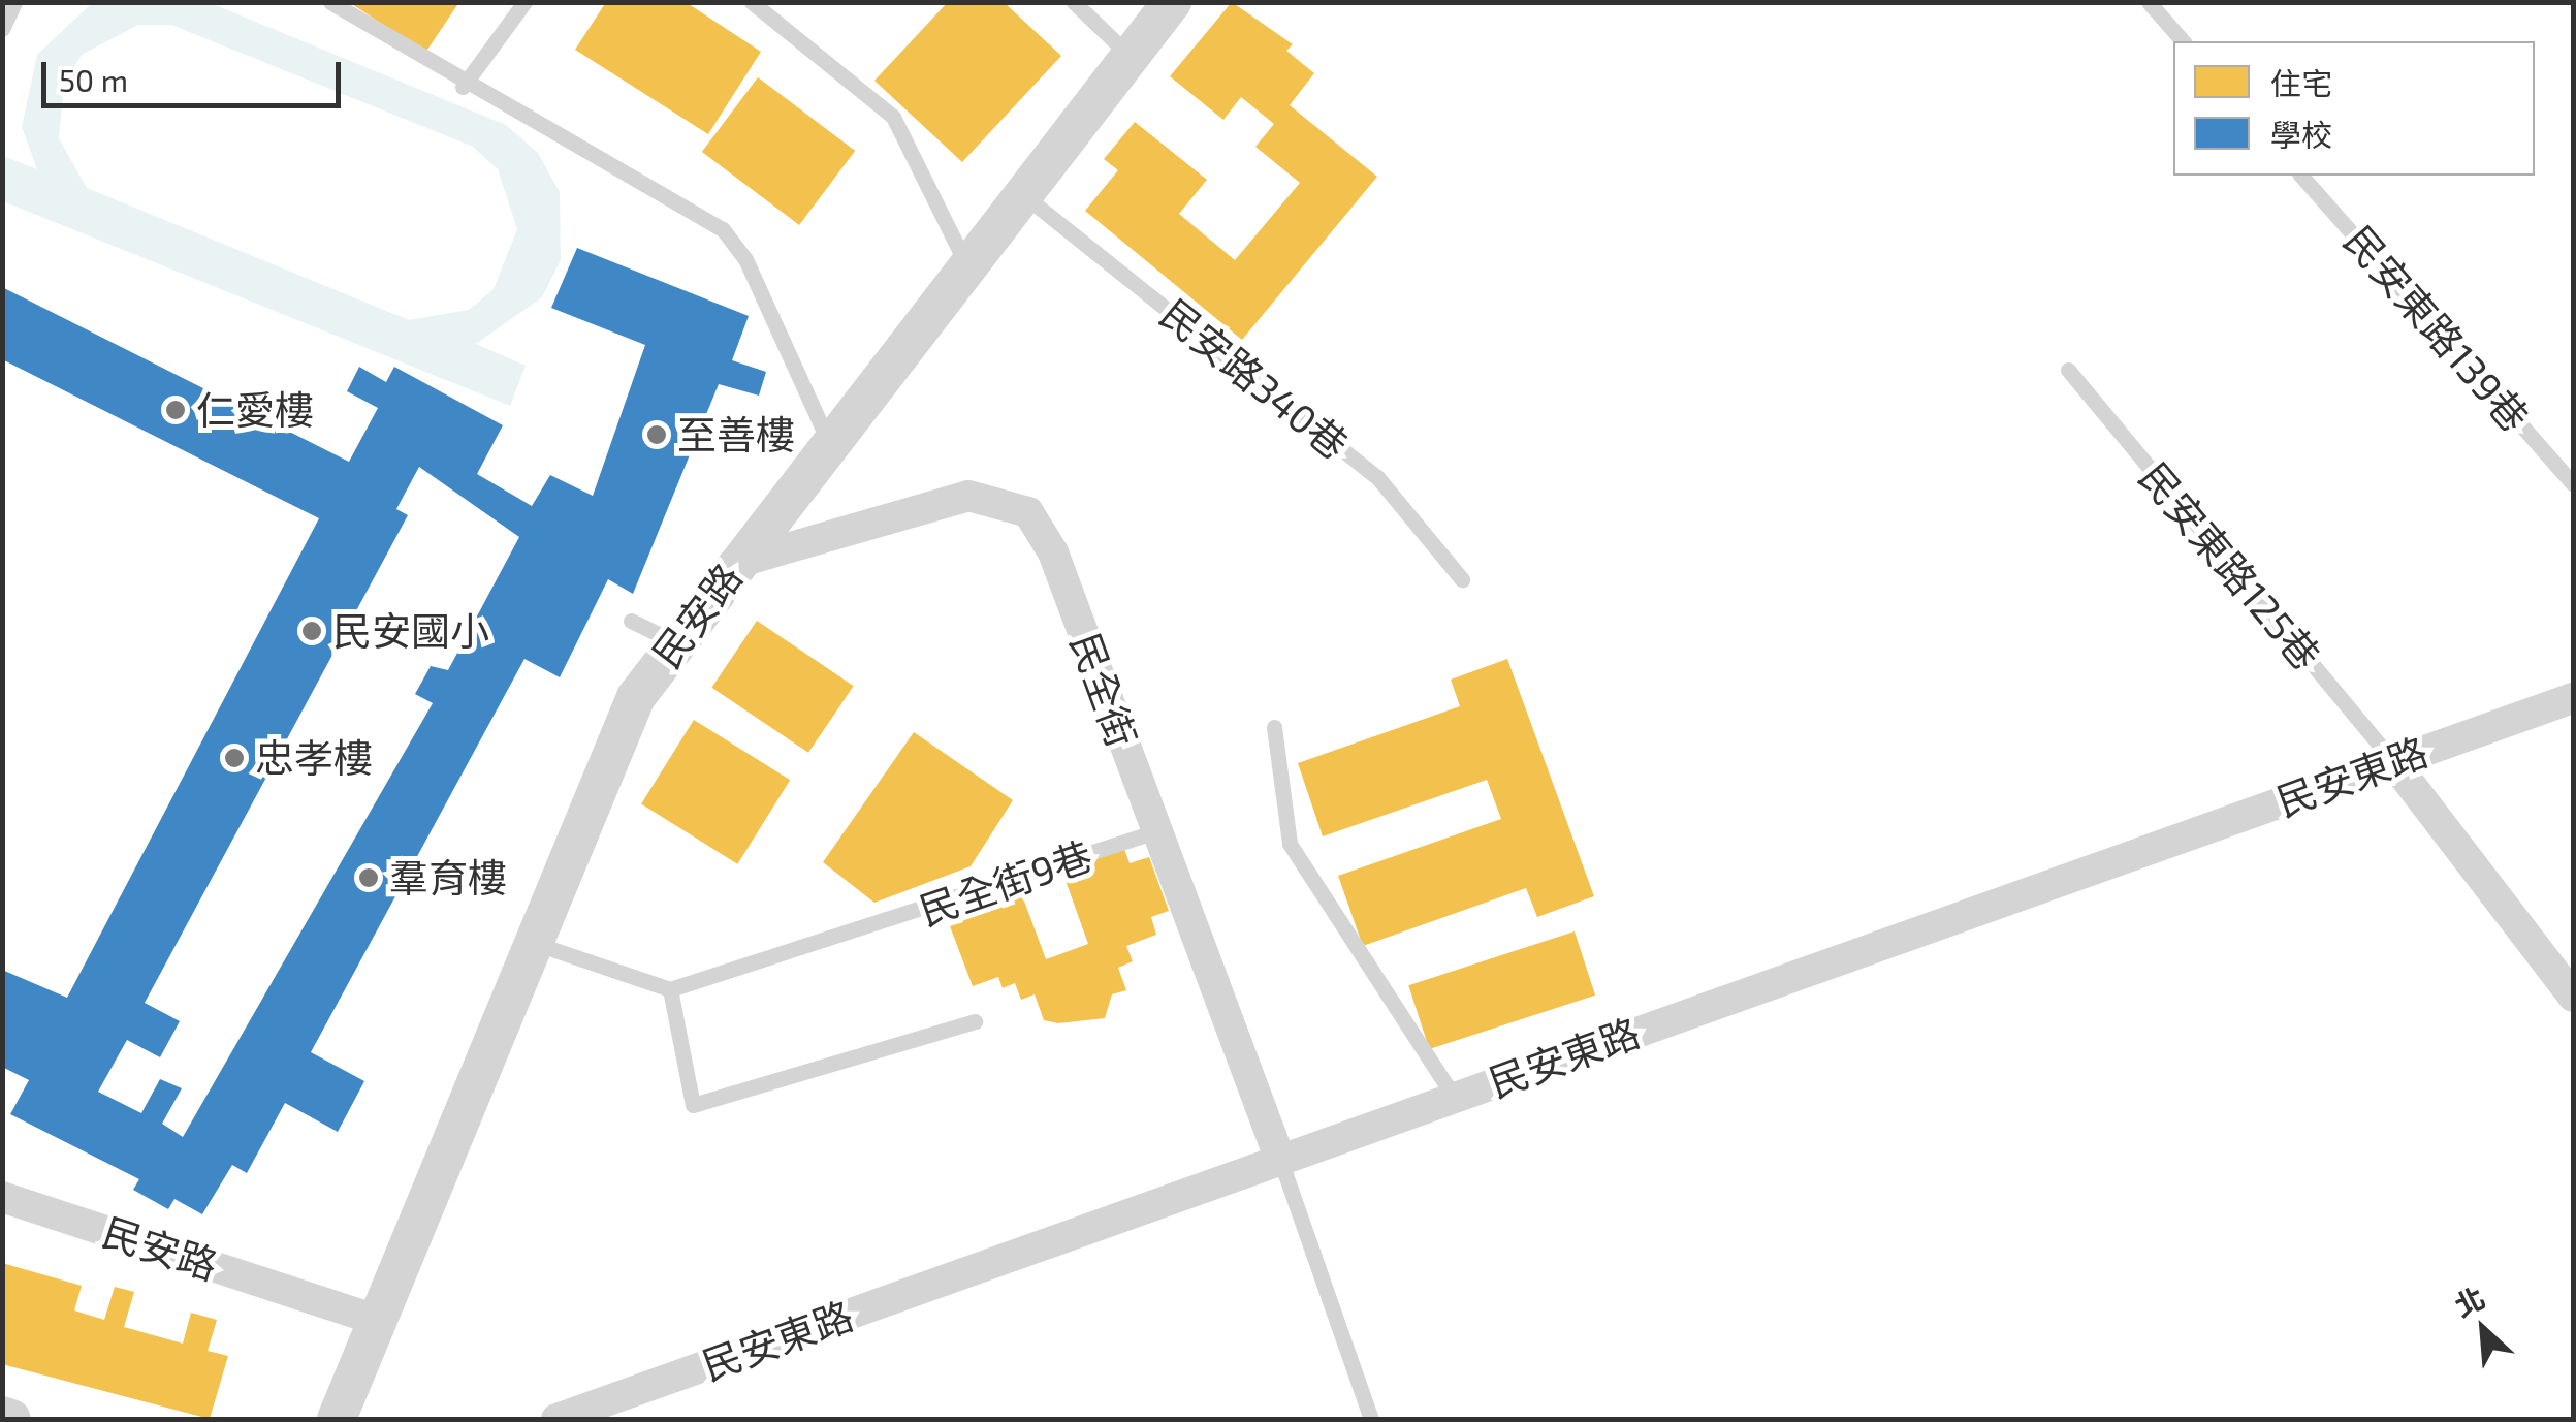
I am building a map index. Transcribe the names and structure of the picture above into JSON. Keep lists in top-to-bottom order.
{
  "streets": {
    "street": ["民安路", "民全街", "民安東路"],
    "lane": [
      "民安東路139巷",
      "民安路340巷",
      "民安東路125巷",
      "民全街9巷"
    ]
  },
  "crossings": [
    ["民安路340巷", "民安路"],
    ["民安東路125巷", "民安東路"],
    ["民安路", "民全街"],
    ["民全街", "民安東路"],
    ["民全街", "民全街9巷"]
  ],
  "places": [
    "仁愛樓",
    "至善樓",
    "民安國小",
    "忠孝樓",
    "羣育樓"
  ],
  "legend": ["住宅", "學校"],
  "scale_bar": "50 m",
  "north": "top left"
}
